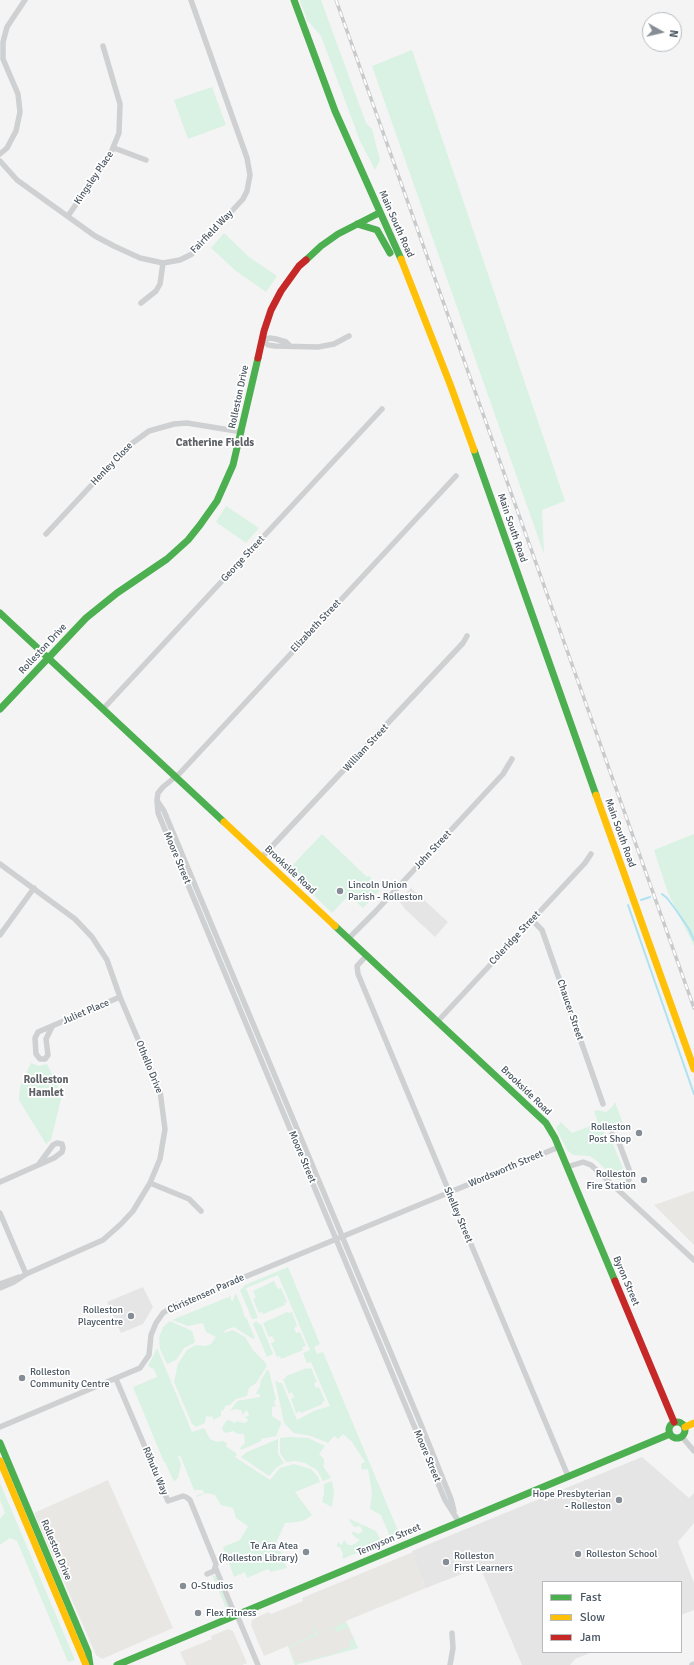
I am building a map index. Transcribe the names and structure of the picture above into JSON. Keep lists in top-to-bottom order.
{
  "streets": {
    "main road": [
      "Main South Road",
      "Rolleston Drive",
      "Brookside Road",
      "Byron Street",
      "Tennyson Street"
    ],
    "street": [
      "Kingsley Place",
      "Fairfield Way",
      "Henley Close",
      "George Street",
      "Elizabeth Street",
      "William Street",
      "John Street",
      "Moore Street",
      "Coleridge Street",
      "Chaucer Street",
      "Juliet Place",
      "Othello Drive",
      "Wordsworth Street",
      "Shelley Street",
      "Christensen Parade",
      "Rōhutu Way"
    ]
  },
  "crossings": [
    ["Kingsley Place", "Fairfield Way"],
    ["Main South Road", "Rolleston Drive"],
    ["Rolleston Drive", "Henley Close"],
    ["Rolleston Drive", "Brookside Road"],
    ["George Street", "Brookside Road"],
    ["Elizabeth Street", "Brookside Road"],
    ["William Street", "Brookside Road"],
    ["John Street", "Brookside Road"],
    ["Moore Street", "Wordsworth Street"],
    ["Moore Street", "Christensen Parade"],
    ["Moore Street", "Tennyson Street"],
    ["Brookside Road", "Coleridge Street"],
    ["Brookside Road", "Wordsworth Street"],
    ["Brookside Road", "Shelley Street"],
    ["Brookside Road", "Byron Street"],
    ["Coleridge Street", "Chaucer Street"],
    ["Juliet Place", "Othello Drive"],
    ["Wordsworth Street", "Shelley Street"],
    ["Wordsworth Street", "Byron Street"],
    ["Wordsworth Street", "Christensen Parade"],
    ["Shelley Street", "Tennyson Street"],
    ["Byron Street", "Tennyson Street"],
    ["Christensen Parade", "Rōhutu Way"],
    ["Rōhutu Way", "Tennyson Street"]
  ],
  "districts": ["Catherine Fields", "Rolleston Hamlet"],
  "places": [
    "Lincoln Union Parish - Rolleston",
    "Rolleston Post Shop",
    "Rolleston Fire Station",
    "Rolleston Playcentre",
    "Rolleston Community Centre",
    "Hope Presbyterian - Rolleston",
    "Te Ara Atea (Rolleston Library)",
    "Rolleston School",
    "Rolleston First Learners",
    "O-Studios",
    "Flex Fitness"
  ],
  "legend": ["Fast", "Slow", "Jam"],
  "north": "right"
}
